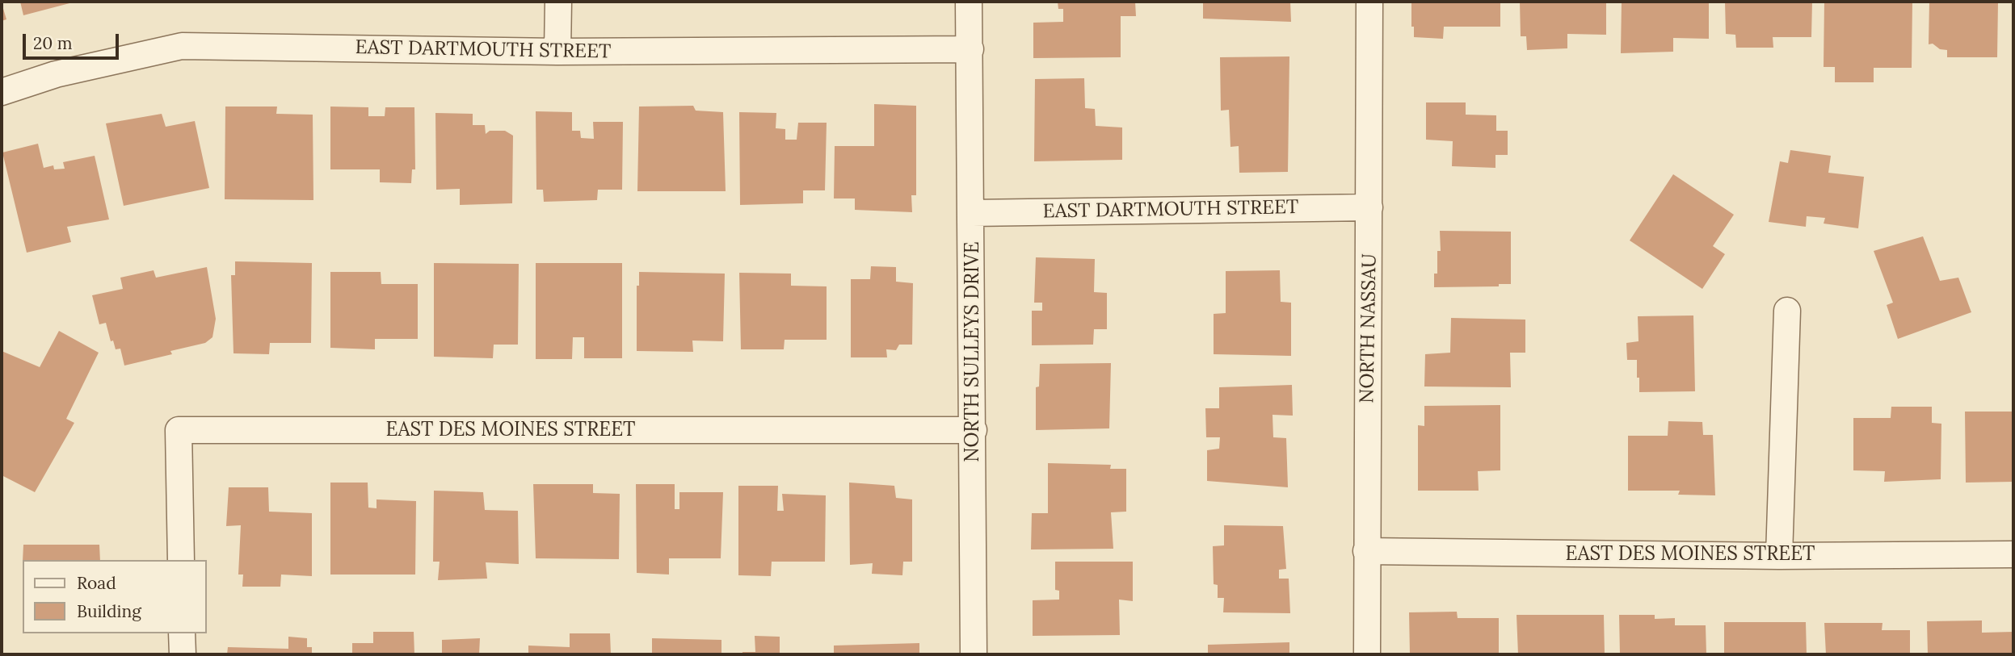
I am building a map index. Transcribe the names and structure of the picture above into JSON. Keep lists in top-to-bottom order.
{
  "streets": {
    "street": [
      "EAST DARTMOUTH STREET",
      "NORTH NASSAU",
      "NORTH SULLEYS DRIVE",
      "EAST DES MOINES STREET"
    ]
  },
  "crossings": [
    ["EAST DARTMOUTH STREET", "NORTH NASSAU"],
    ["EAST DARTMOUTH STREET", "NORTH SULLEYS DRIVE"],
    ["NORTH NASSAU", "EAST DES MOINES STREET"],
    ["NORTH SULLEYS DRIVE", "EAST DES MOINES STREET"]
  ],
  "legend": ["Road", "Building"],
  "scale_bar": "20 m"
}
